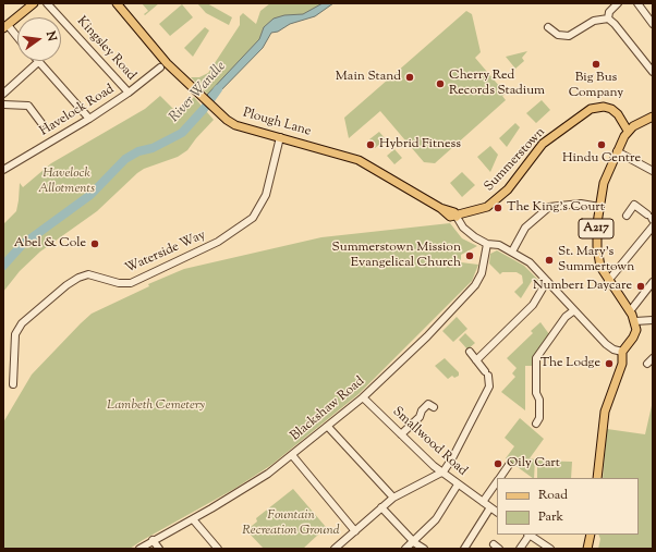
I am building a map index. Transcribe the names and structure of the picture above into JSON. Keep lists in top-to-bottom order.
{
  "streets": {
    "main road": ["Plough Lane", "Summerstown", "A217"],
    "street": [
      "Kingsley Road",
      "Havelock Road",
      "Waterside Way",
      "Blackshaw Road",
      "Smallwood Road"
    ]
  },
  "crossings": [
    ["Kingsley Road", "Havelock Road"],
    ["Plough Lane", "Summerstown"],
    ["Plough Lane", "Waterside Way"],
    ["Summerstown", "A217"],
    ["Blackshaw Road", "Smallwood Road"]
  ],
  "water": ["River Wandle"],
  "parks": ["Havelock Allotments", "Lambeth Cemetery", "Fountain Recreation Ground"],
  "places": [
    "Big Bus Company",
    "Main Stand",
    "Cherry Red Records Stadium",
    "Hybrid Fitness",
    "Hindu Centre",
    "The King's Court",
    "Abel & Cole",
    "Summerstown Mission Evangelical Church",
    "St. Mary's Summertown",
    "Number1 Daycare",
    "The Lodge",
    "Oily Cart"
  ],
  "legend": ["Road", "Park"],
  "north": "right"
}
